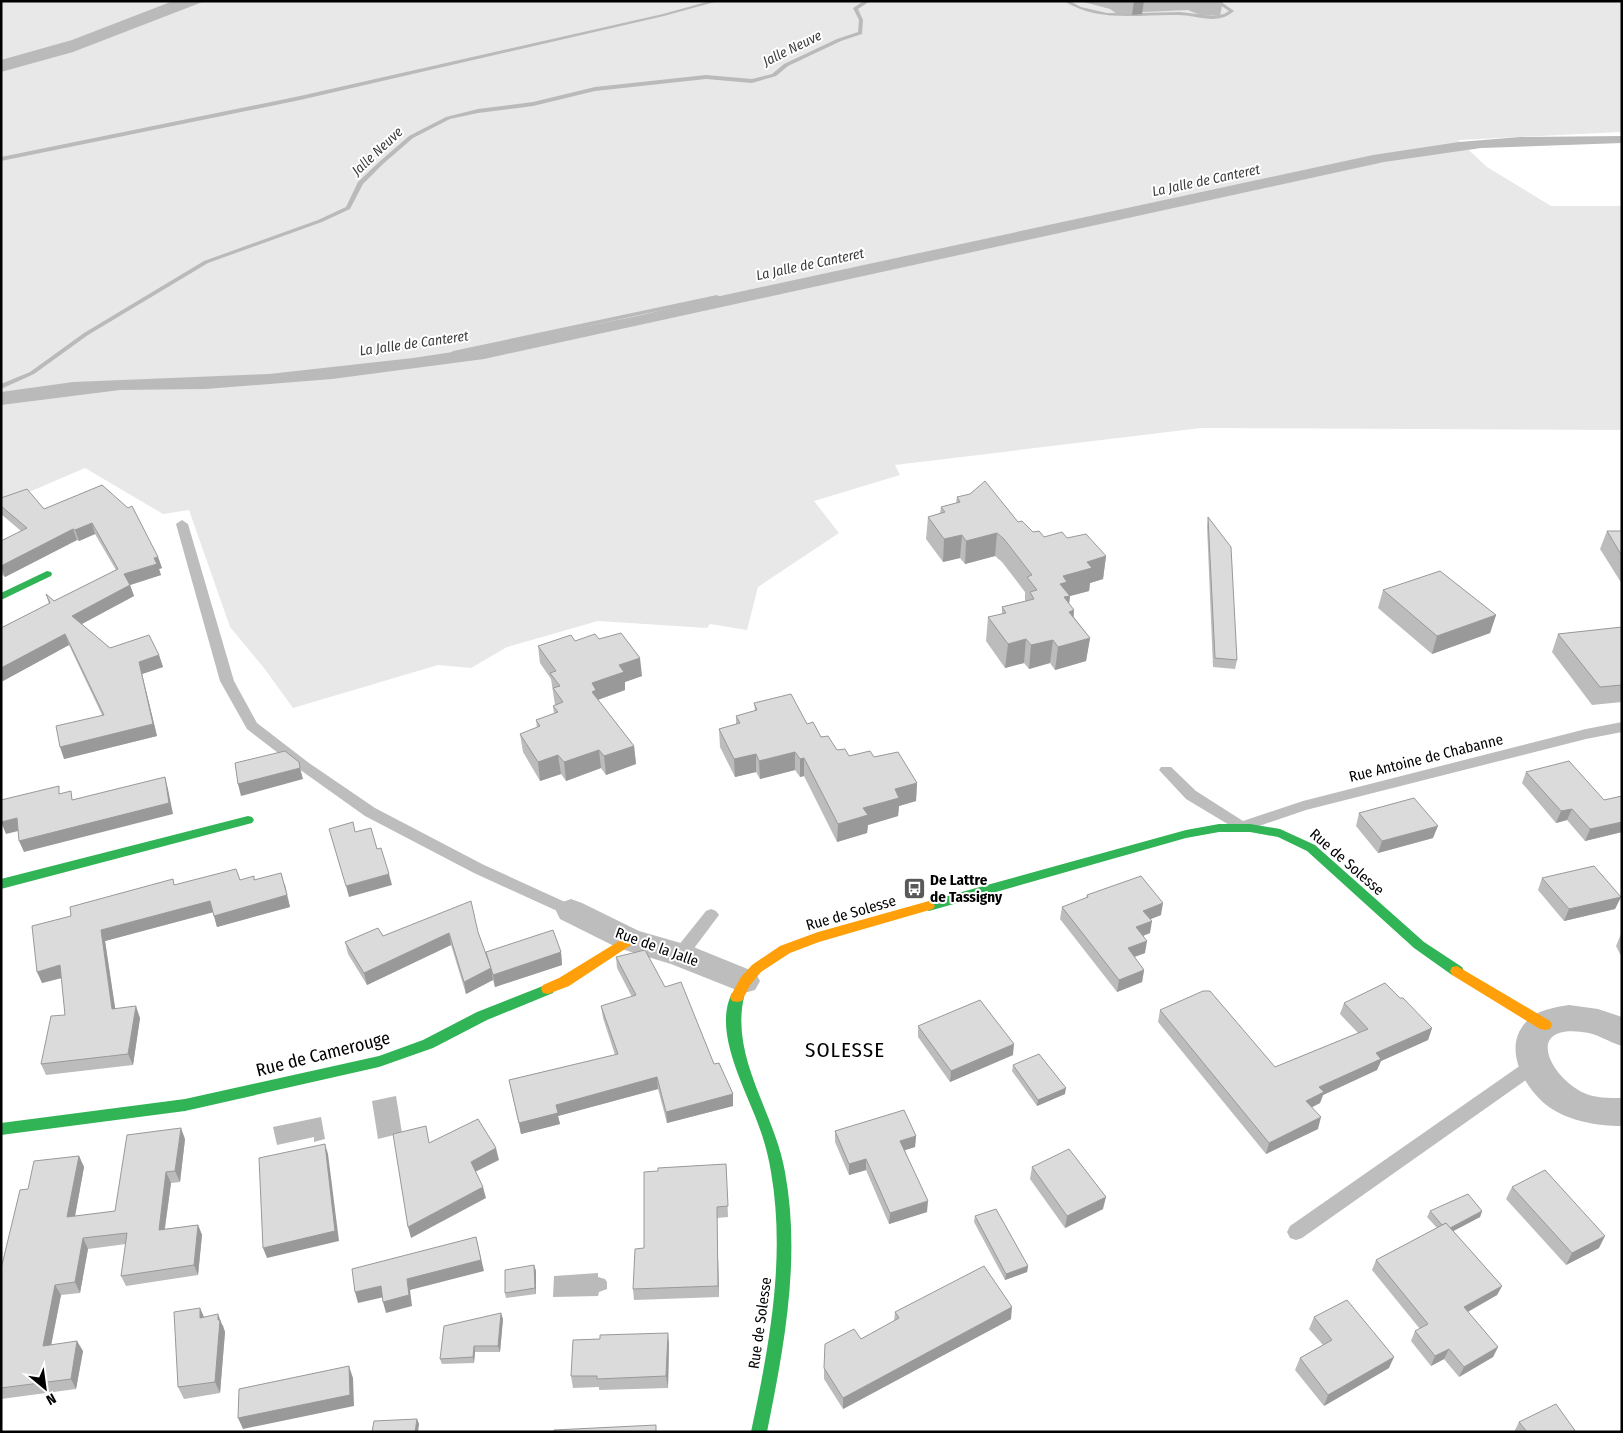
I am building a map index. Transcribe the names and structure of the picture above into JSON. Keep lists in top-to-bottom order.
{
  "streets": {
    "street": ["Rue de Solesse", "Rue de la Jalle", "Rue de Camerouge"],
    "lane": ["Rue Antoine de Chabanne"]
  },
  "crossings": [
    ["Rue Antoine de Chabanne", "Rue de Solesse"],
    ["Rue de Solesse", "Rue de la Jalle"],
    ["Rue de la Jalle", "Rue de Camerouge"]
  ],
  "districts": ["SOLESSE"],
  "water": ["Jalle Neuve", "La Jalle de Canteret"],
  "places": {
    "bus stop": ["De Lattre de Tassigny"]
  },
  "north": "bottom right"
}
